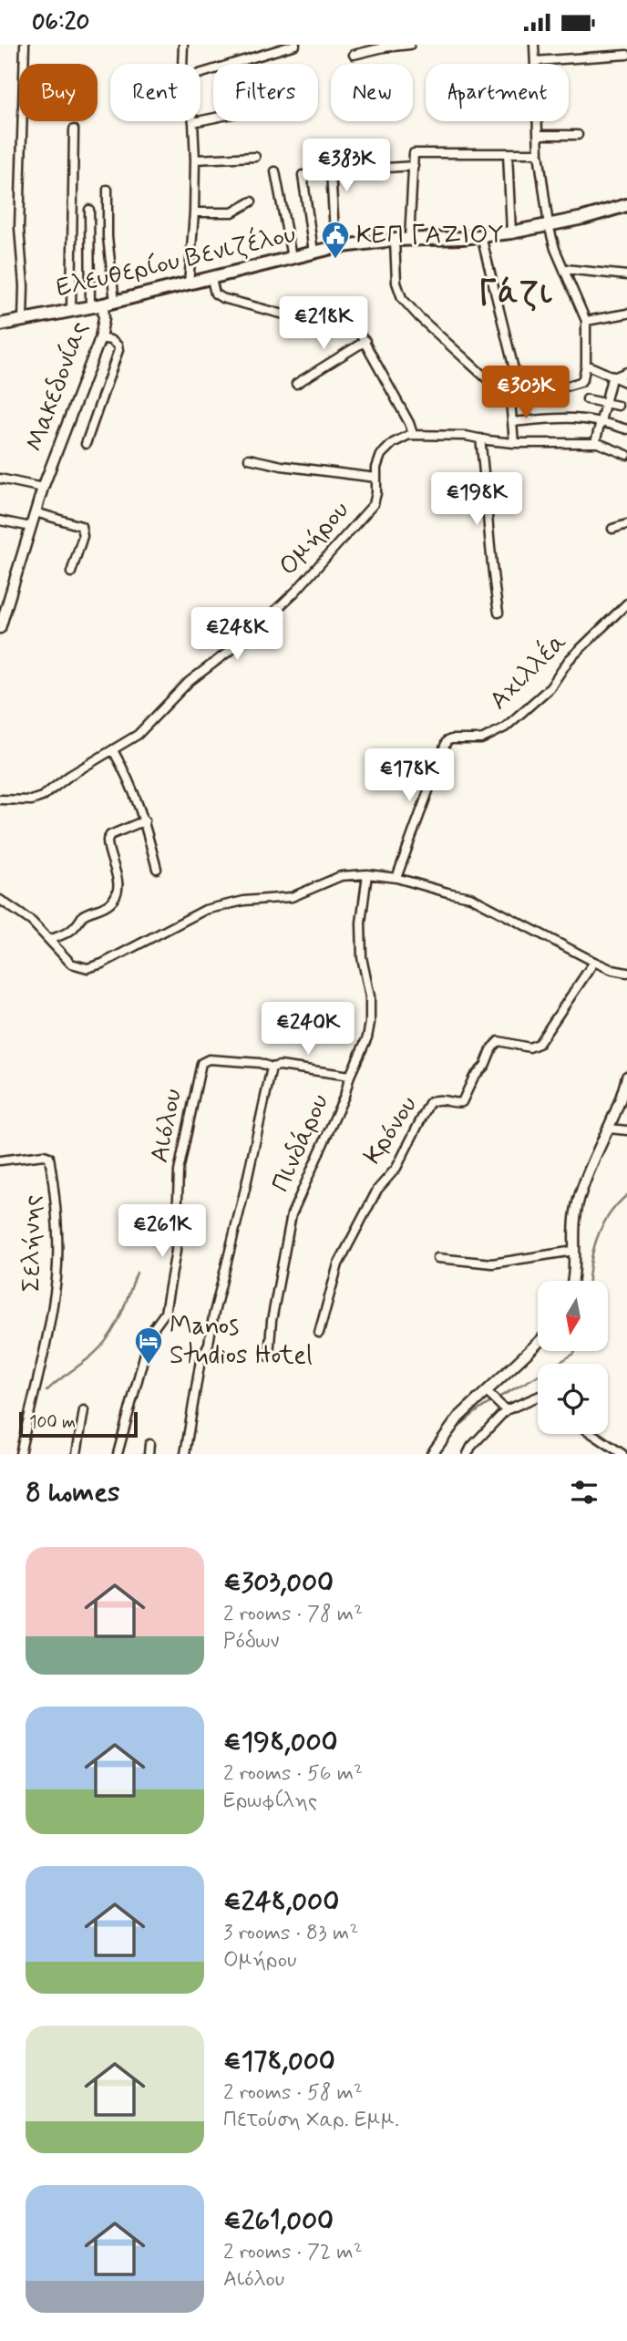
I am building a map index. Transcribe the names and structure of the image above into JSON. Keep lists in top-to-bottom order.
{
  "streets": {
    "main road": ["Ελευθερίου Βενιζέλου"],
    "street": [
      "Μακεδονίας",
      "Ομήρου",
      "Αχιλλέα",
      "Αιόλου",
      "Κρόνου",
      "Πινδάρου",
      "Σελήνης"
    ]
  },
  "crossings": [
    ["Ελευθερίου Βενιζέλου", "Μακεδονίας"]
  ],
  "districts": ["Γάζι"],
  "places": {
    "public building": ["ΚΕΠ ΓΑΖΙΟΥ"],
    "hotel": ["Manos Studios Hotel"]
  },
  "scale_bar": "100 m",
  "north": "bottom",
  "page": {
    "status": "06:20",
    "chip": [
      "Buy",
      "Rent",
      "Filters",
      "New",
      "Apartment"
    ],
    "price": [
      "€383K",
      "€218K",
      "€303K",
      "€198K",
      "€248K",
      "€178K",
      "€240K",
      "€261K"
    ],
    "scale": "100 m",
    "heading": "8 homes",
    "list": [
      {
        "name": "€303,000",
        "note": "2 rooms · 78 m² · Ρόδων"
      },
      {
        "name": "€198,000",
        "note": "2 rooms · 56 m² · Ερωφίλης"
      },
      {
        "name": "€248,000",
        "note": "3 rooms · 83 m² · Ομήρου"
      },
      {
        "name": "€178,000",
        "note": "2 rooms · 58 m² · Πετούση Χαρ. Εμμ."
      },
      {
        "name": "€261,000",
        "note": "2 rooms · 72 m² · Αιόλου"
      }
    ]
  }
}
